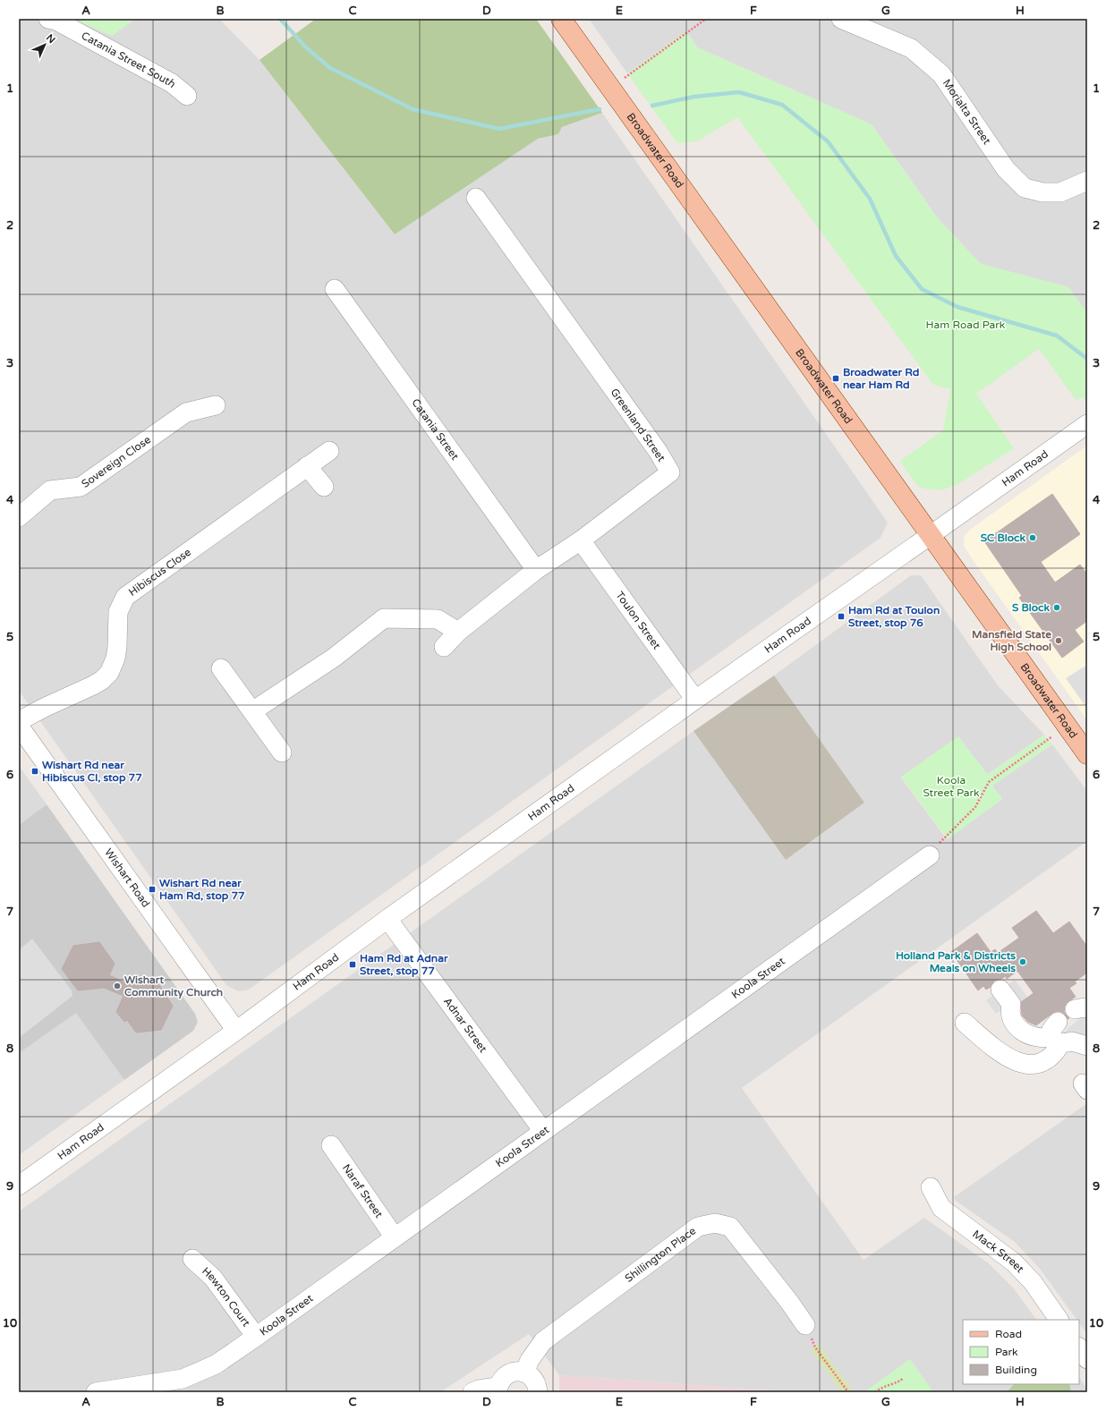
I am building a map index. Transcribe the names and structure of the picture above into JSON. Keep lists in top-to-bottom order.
{
  "streets": {
    "main road": ["Broadwater Road"],
    "street": [
      "Catania Street South",
      "Morialta Street",
      "Greenland Street",
      "Catania Street",
      "Sovereign Close",
      "Ham Road",
      "Hibiscus Close",
      "Toulon Street",
      "Wishart Road",
      "Koola Street",
      "Adnar Street",
      "Naraf Street",
      "Mack Street",
      "Shillington Place",
      "Hewton Court"
    ]
  },
  "crossings": [
    ["Broadwater Road", "Ham Road"],
    ["Greenland Street", "Catania Street"],
    ["Greenland Street", "Toulon Street"],
    ["Ham Road", "Toulon Street"],
    ["Ham Road", "Wishart Road"],
    ["Ham Road", "Adnar Street"],
    ["Koola Street", "Adnar Street"],
    ["Koola Street", "Naraf Street"],
    ["Koola Street", "Hewton Court"]
  ],
  "parks": ["Ham Road Park", "Koola Street Park"],
  "places": {
    "transit": [
      "Broadwater Rd near Ham Rd",
      "Ham Rd at Toulon Street, stop 76",
      "Wishart Rd near Hibiscus Cl, stop 77",
      "Wishart Rd near Ham Rd, stop 77",
      "Ham Rd at Adnar Street, stop 77"
    ],
    "other": [
      "SC Block",
      "S Block",
      "Mansfield State High School",
      "Holland Park & Districts Meals on Wheels",
      "Wishart Community Church"
    ]
  },
  "legend": ["Road", "Park", "Building"],
  "north": "top right",
  "grid": {
    "columns": [
      "A",
      "B",
      "C",
      "D",
      "E",
      "F",
      "G",
      "H"
    ],
    "rows": [
      "1",
      "2",
      "3",
      "4",
      "5",
      "6",
      "7",
      "8",
      "9",
      "10"
    ]
  }
}
